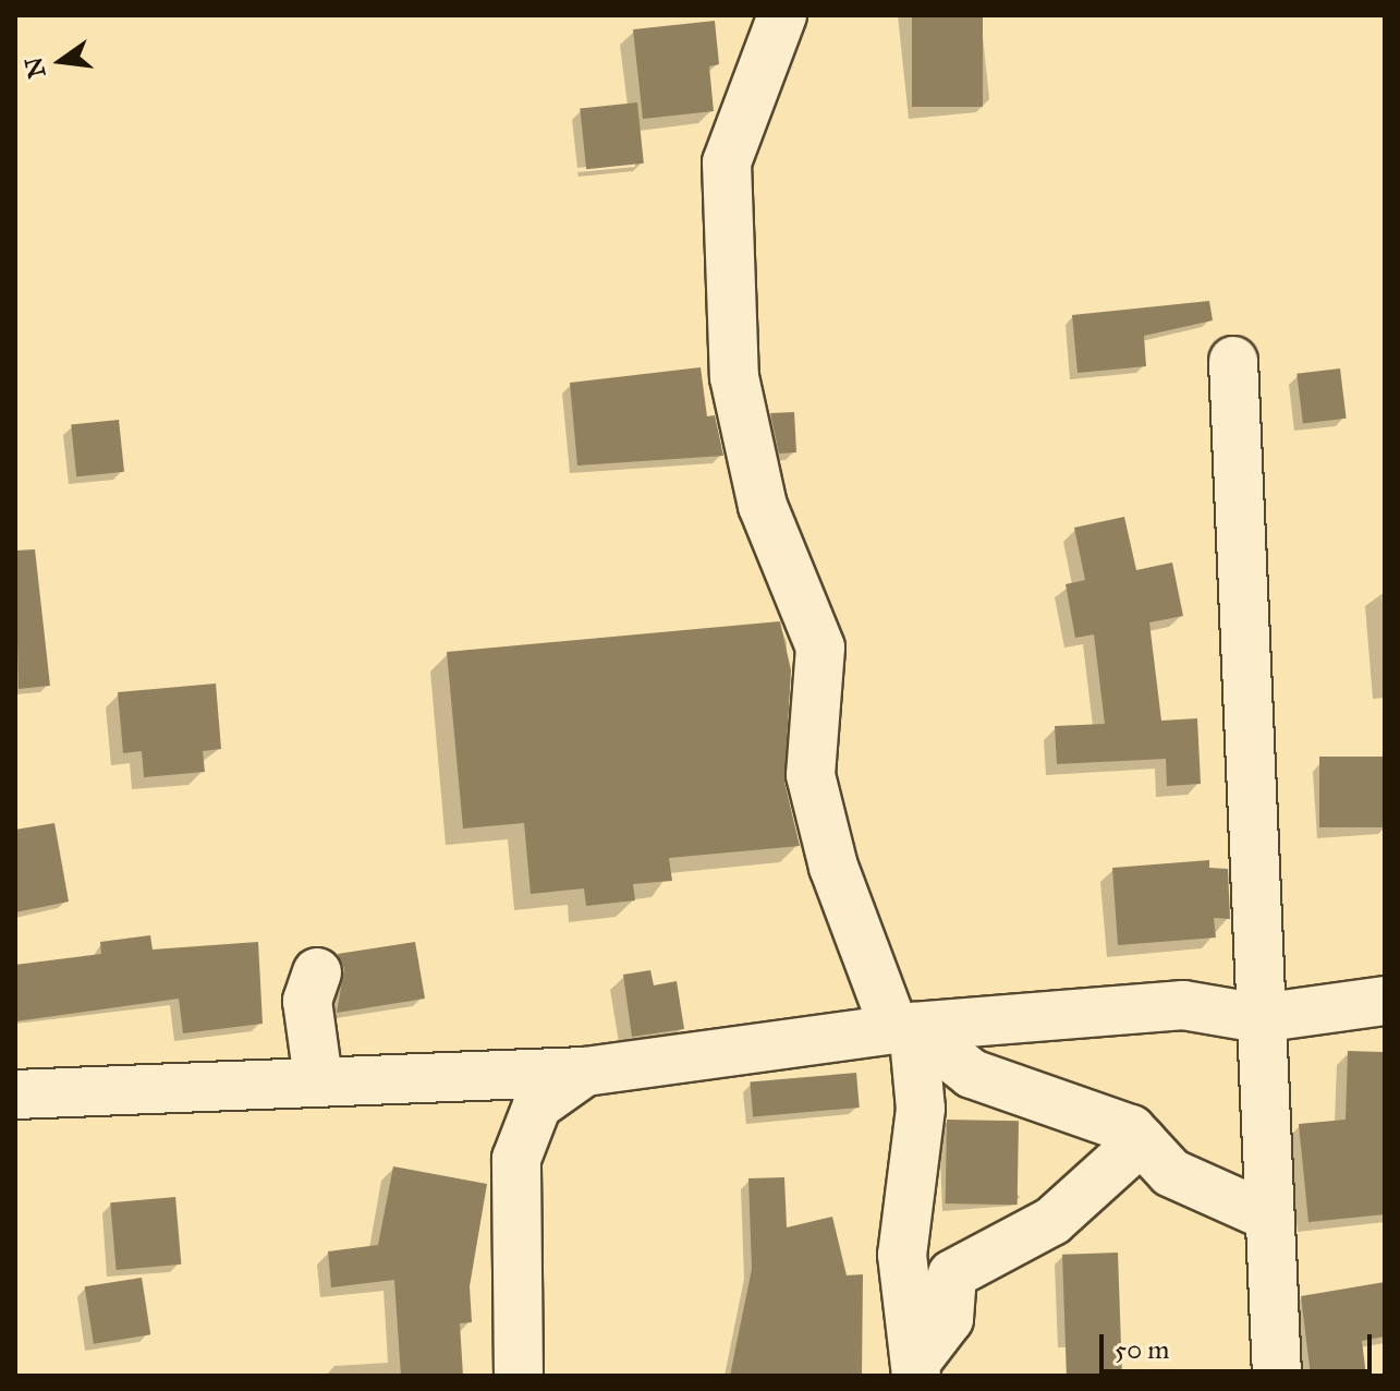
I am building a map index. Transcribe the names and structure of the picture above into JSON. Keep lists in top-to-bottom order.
{
  "scale_bar": "50 m",
  "north": "left"
}
